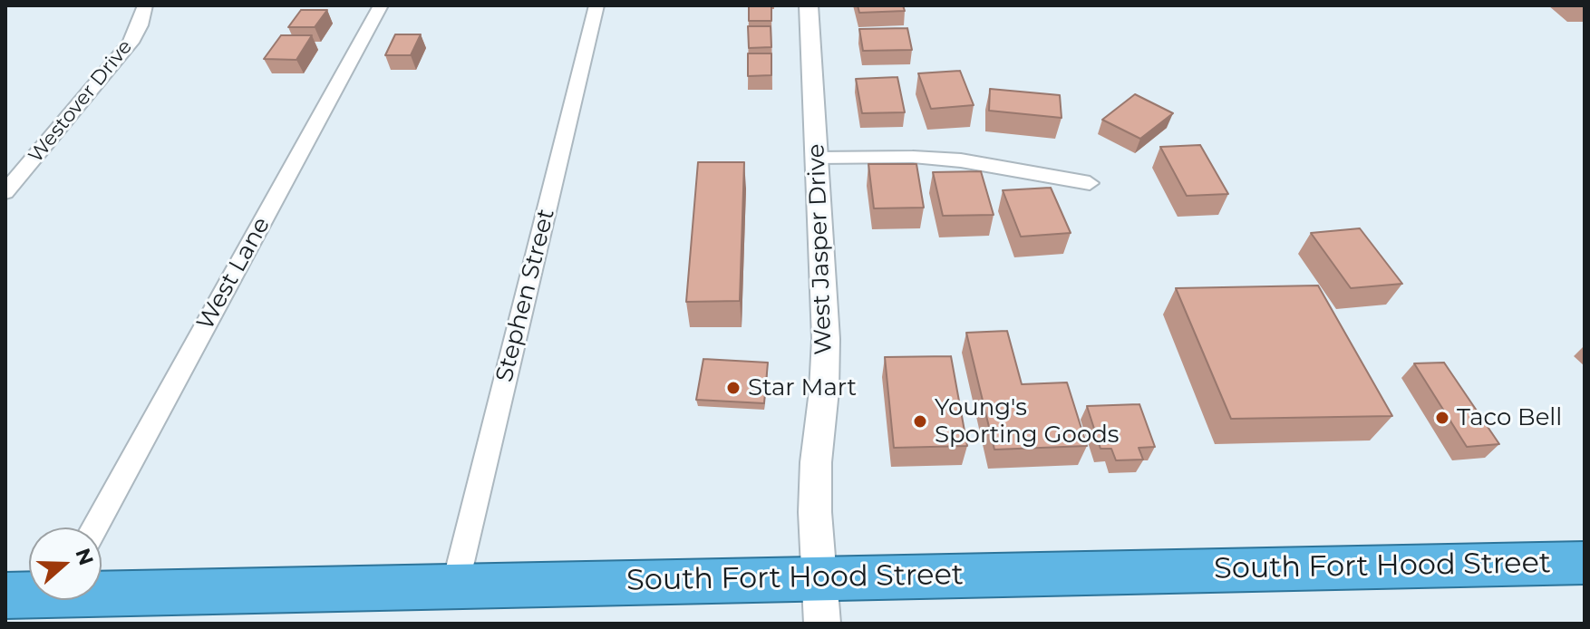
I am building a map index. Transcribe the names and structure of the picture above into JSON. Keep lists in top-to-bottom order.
{
  "streets": {
    "highway": ["South Fort Hood Street"],
    "street": [
      "Westover Drive",
      "West Jasper Drive",
      "West Lane",
      "Stephen Street"
    ]
  },
  "crossings": [
    ["West Jasper Drive", "South Fort Hood Street"],
    ["Stephen Street", "South Fort Hood Street"]
  ],
  "places": ["Star Mart", "Taco Bell", "Young's Sporting Goods"],
  "north": "right"
}
